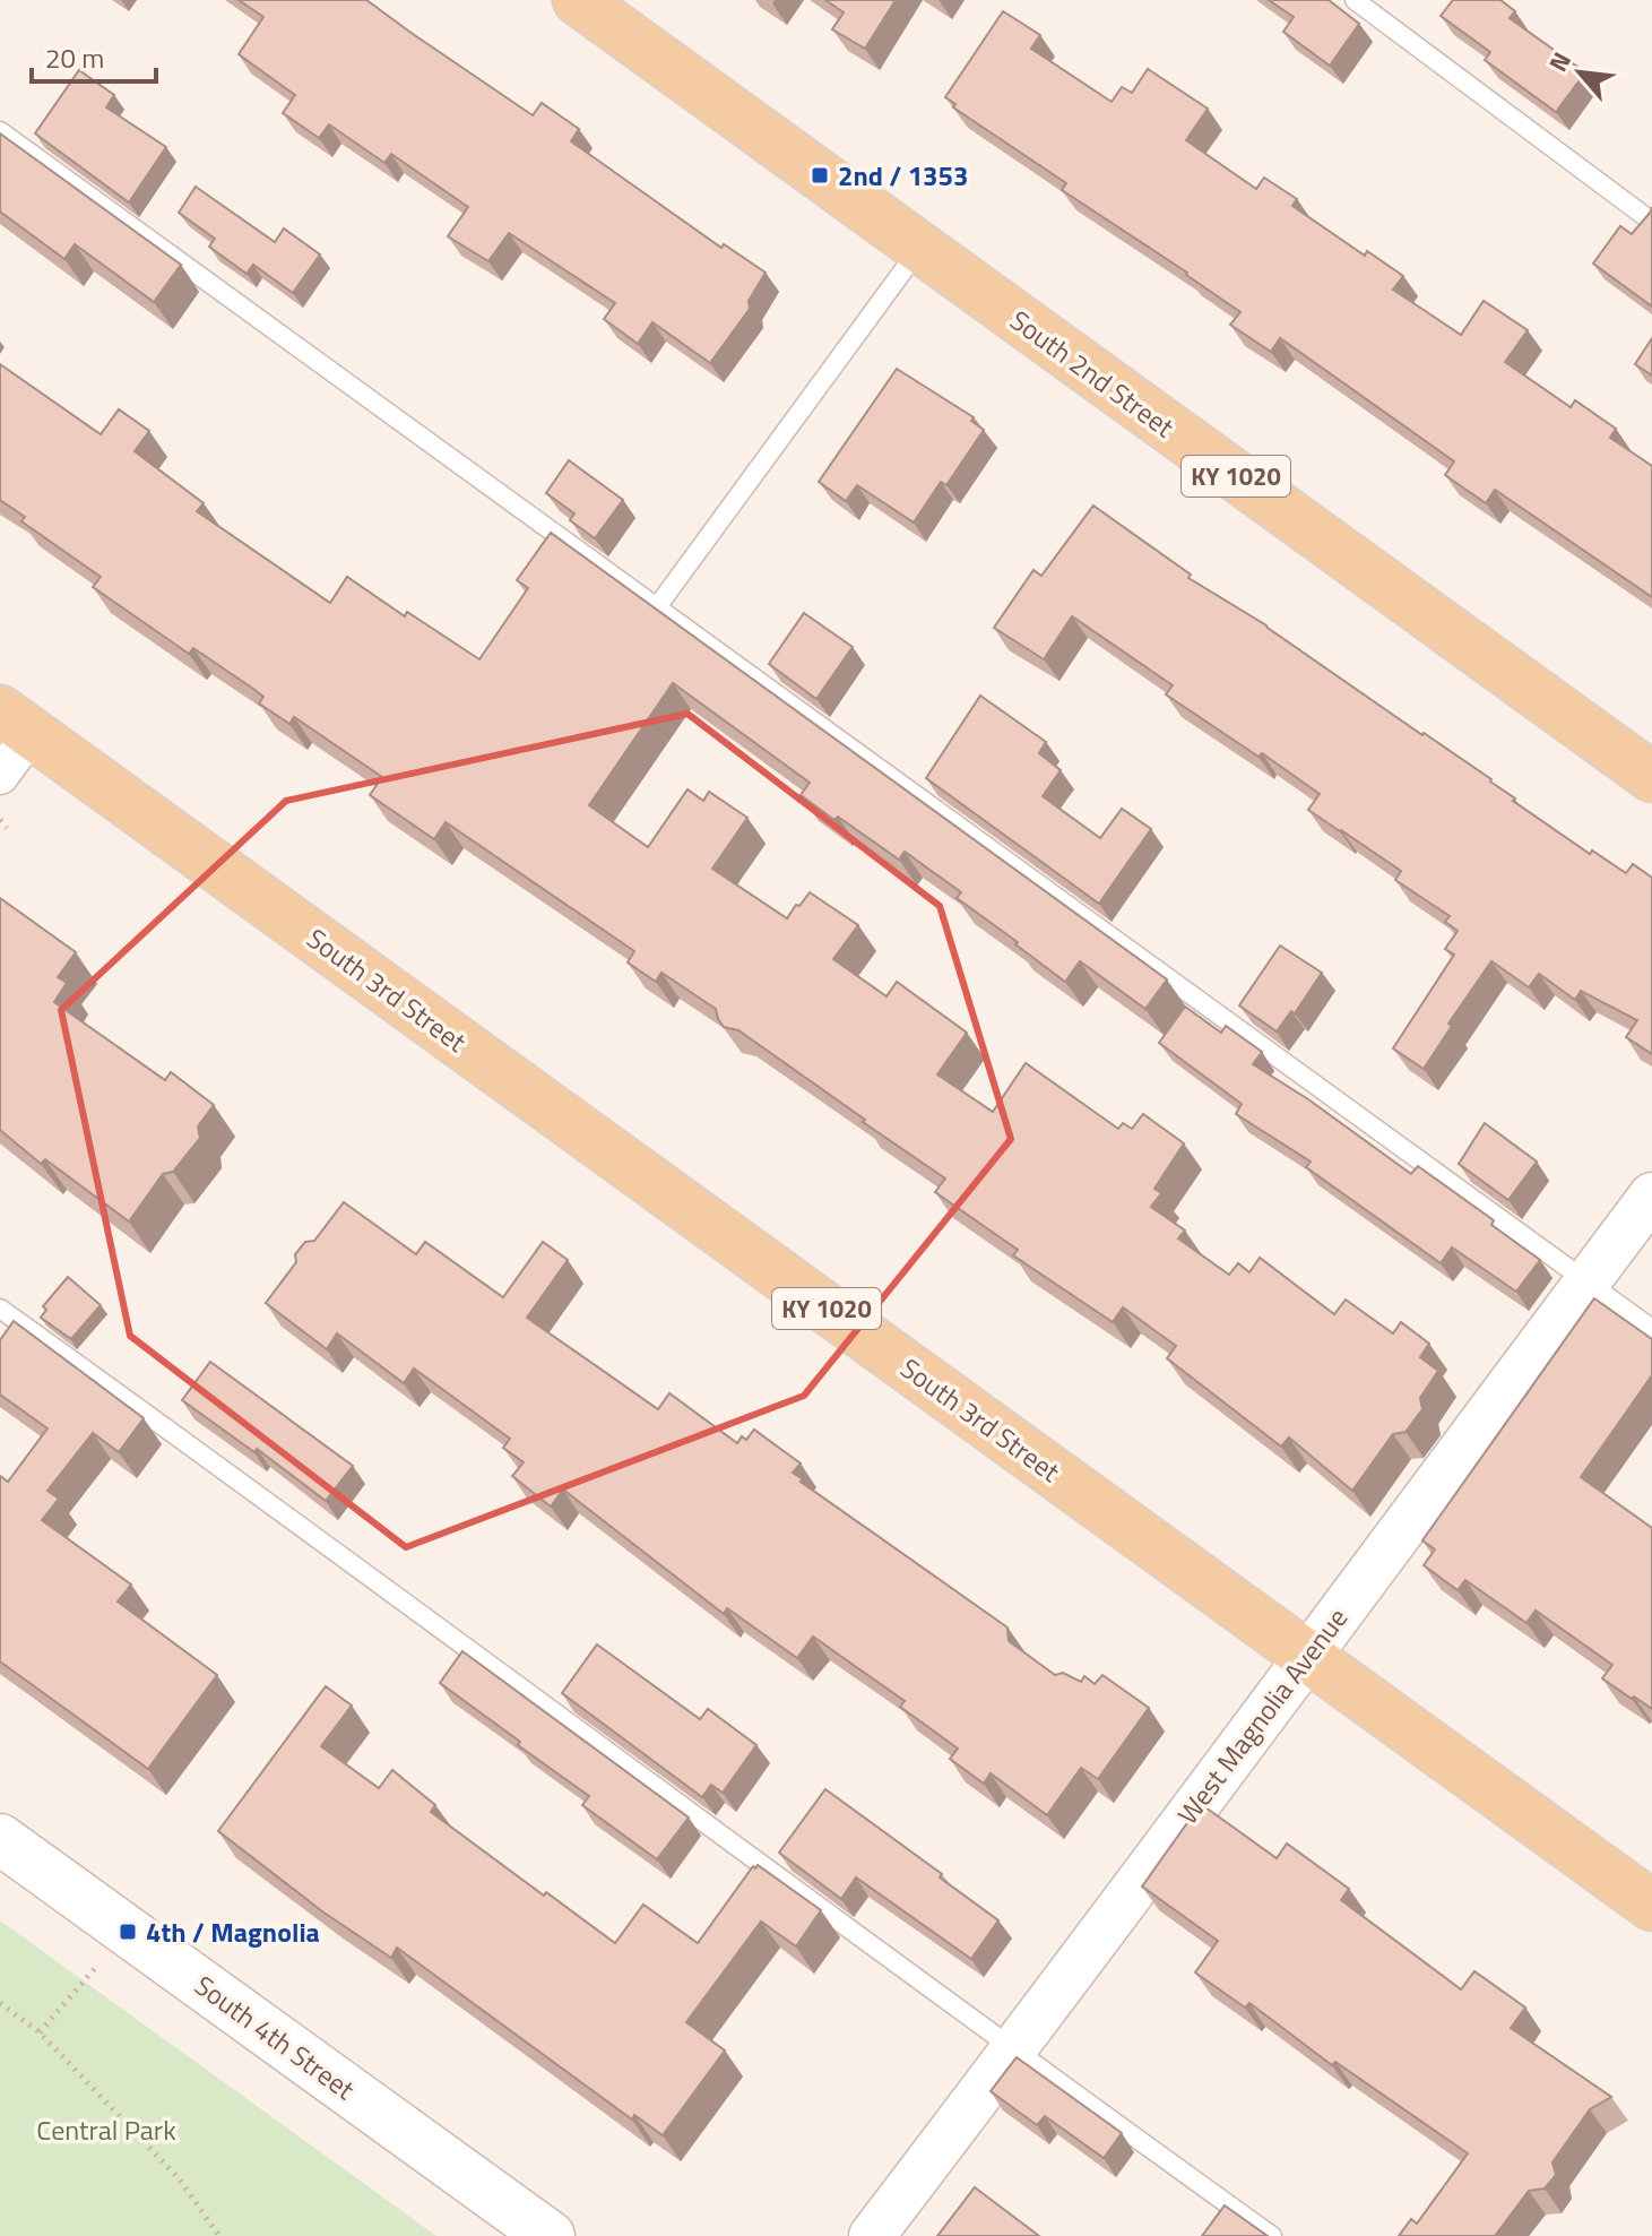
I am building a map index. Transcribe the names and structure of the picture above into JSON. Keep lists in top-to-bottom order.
{
  "streets": {
    "main road": [
      "South 2nd Street",
      "KY 1020",
      "South 3rd Street",
      "South 4th Street"
    ],
    "street": ["West Magnolia Avenue"]
  },
  "crossings": [
    ["South 3rd Street", "West Magnolia Avenue"]
  ],
  "parks": ["Central Park"],
  "places": {
    "transit": ["2nd / 1353", "4th / Magnolia"]
  },
  "scale_bar": "20 m",
  "north": "top left"
}
